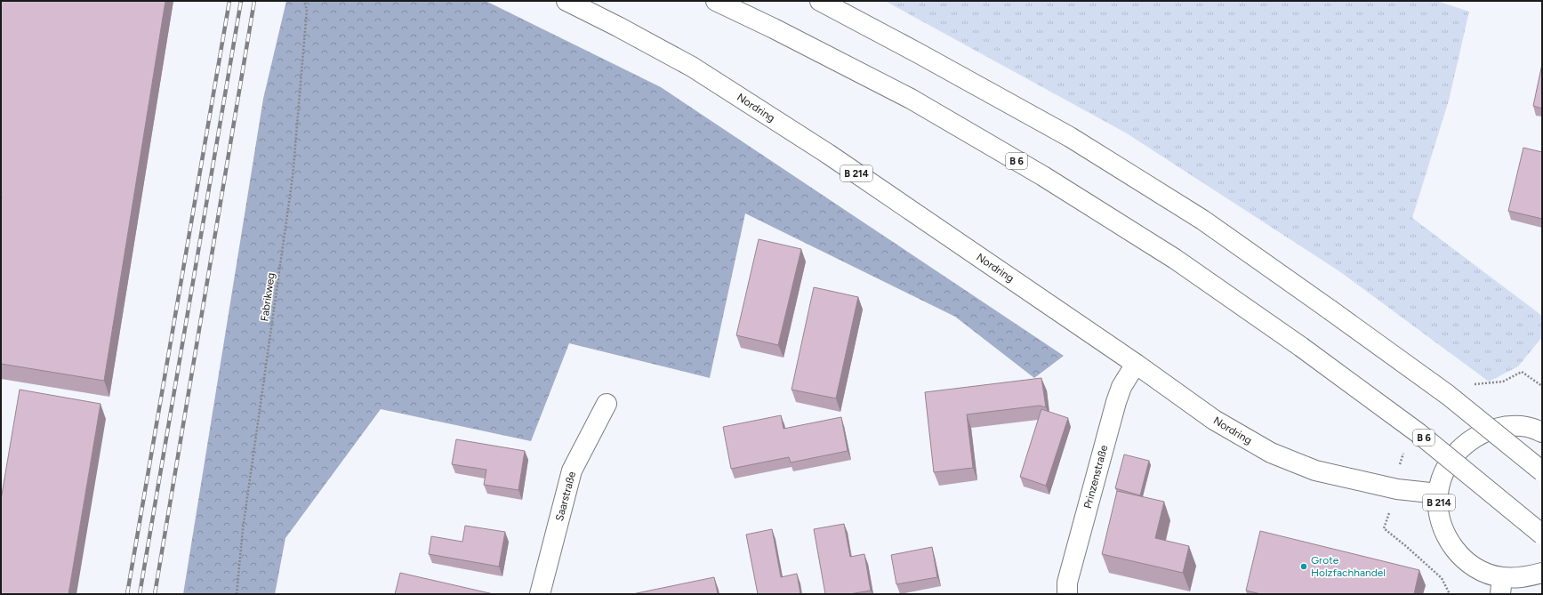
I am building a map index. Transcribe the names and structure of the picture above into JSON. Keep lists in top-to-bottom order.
{
  "streets": {
    "main road": [
      "Nordring",
      "B 6",
      "B 214",
      "Prinzenstraße",
      "Saarstraße"
    ],
    "path": ["Fabrikweg"]
  },
  "crossings": [
    ["Nordring", "B 214"],
    ["Nordring", "Prinzenstraße"]
  ],
  "places": ["Grote Holzfachhandel"]
}
